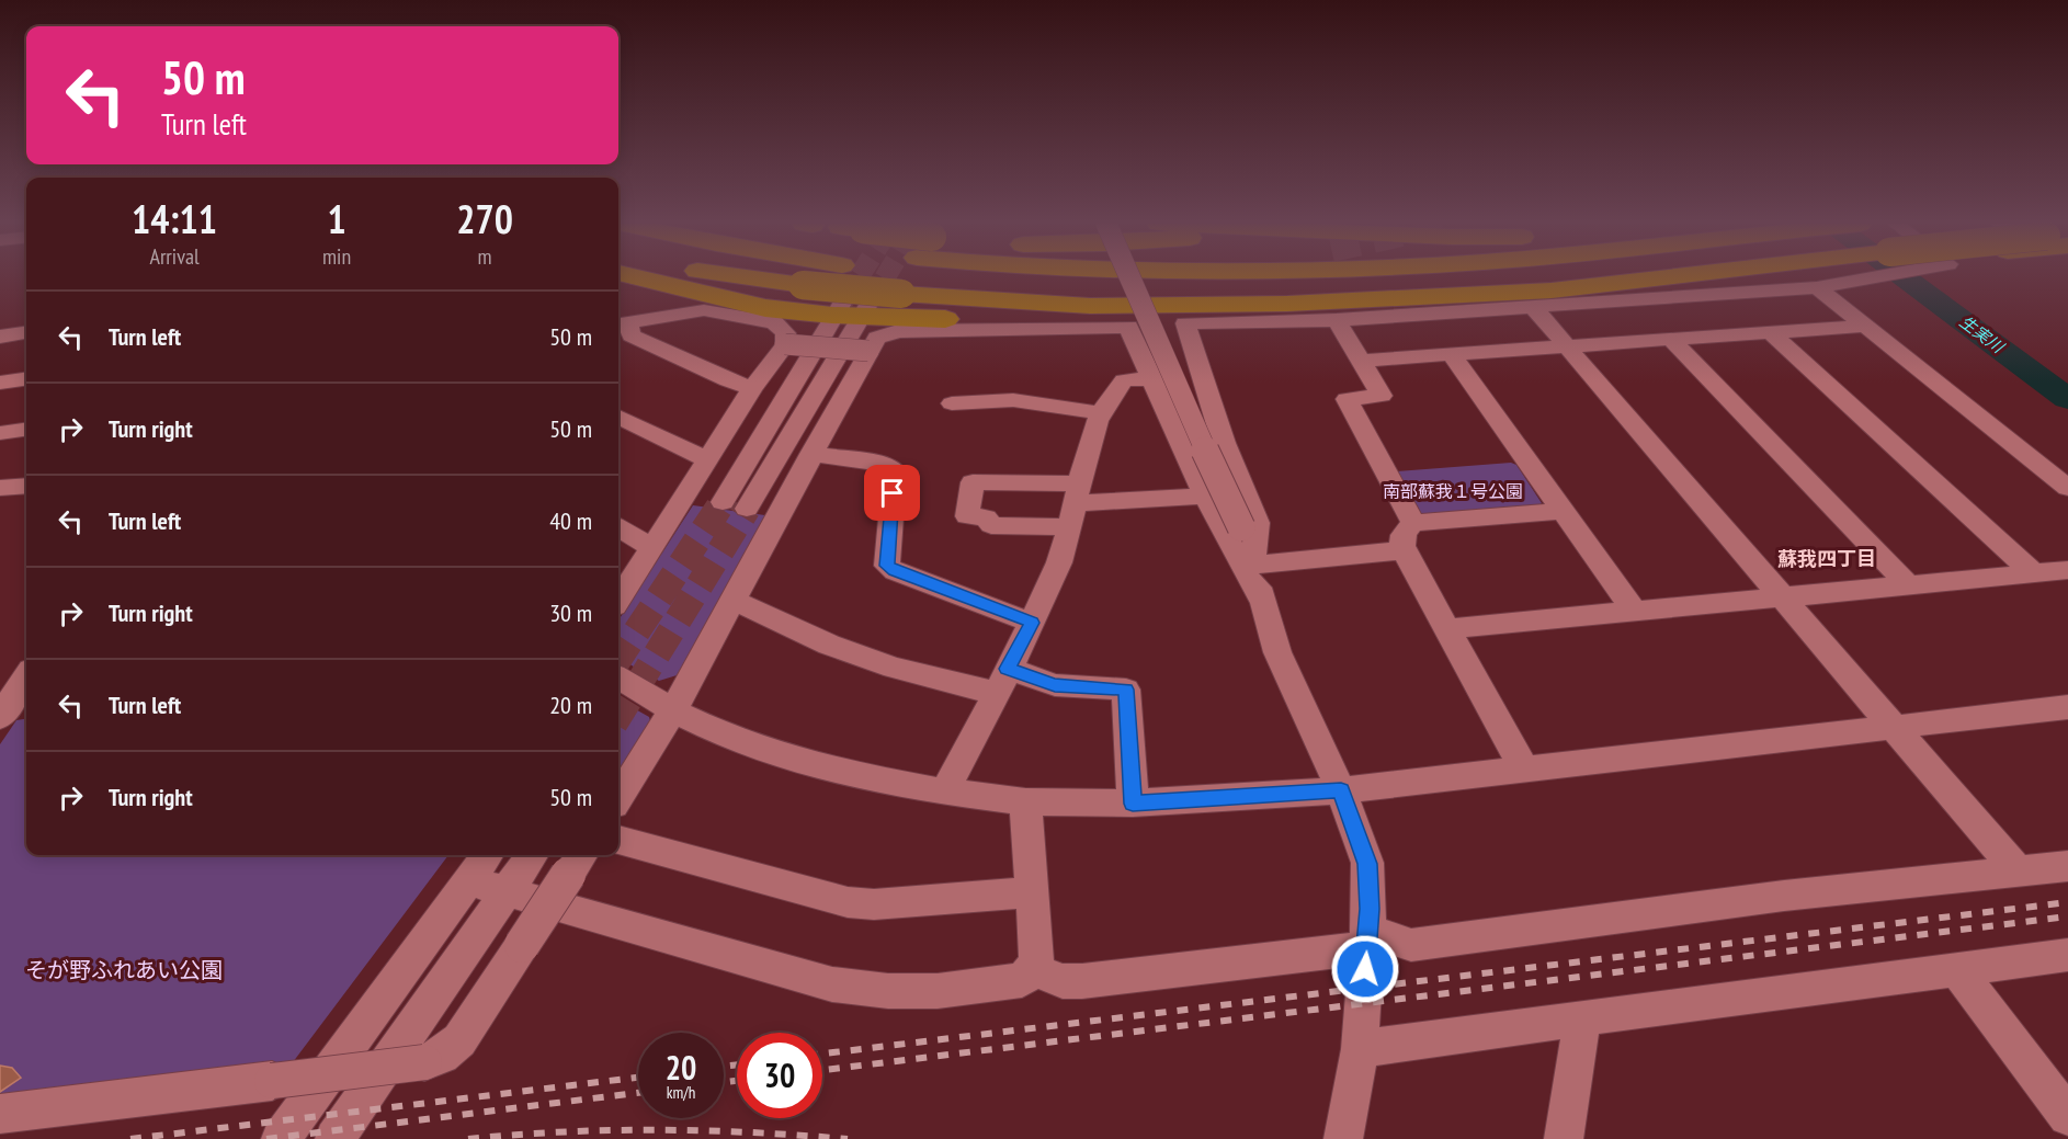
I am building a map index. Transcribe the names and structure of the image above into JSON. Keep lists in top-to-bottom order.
{
  "districts": ["蘇我四丁目"],
  "water": ["生実川"],
  "parks": ["南部蘇我１号公園", "そが野ふれあい公園"],
  "page": {
    "turn": ["50 m", "Turn left"],
    "eta": [
      "14:11",
      "Arrival",
      "1",
      "min",
      "270",
      "m"
    ],
    "list": [
      {
        "name": "Turn left",
        "value": "50 m"
      },
      {
        "name": "Turn right",
        "value": "50 m"
      },
      {
        "name": "Turn left",
        "value": "40 m"
      },
      {
        "name": "Turn right",
        "value": "30 m"
      },
      {
        "name": "Turn left",
        "value": "20 m"
      },
      {
        "name": "Turn right",
        "value": "50 m"
      }
    ],
    "speed": "20 km/h",
    "limit": "30"
  }
}
